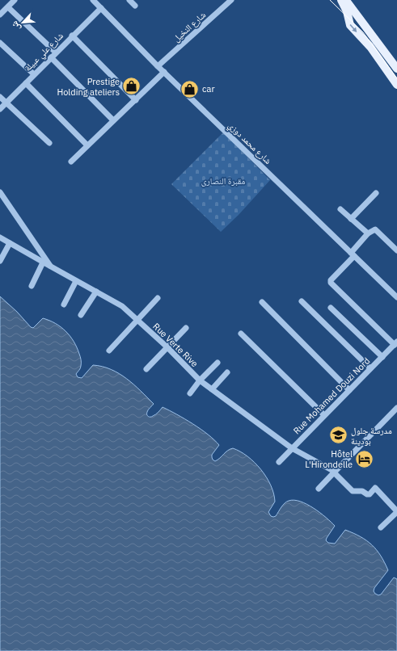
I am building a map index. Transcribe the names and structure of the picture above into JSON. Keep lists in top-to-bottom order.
{
  "streets": {
    "street": [
      "شارع النخيل",
      "شارع علي عبيلة",
      "شارع محمد دوزي",
      "Rue Verte Rive",
      "Rue Mohamed Douzi Nord"
    ]
  },
  "crossings": [
    ["شارع النخيل", "شارع محمد دوزي"],
    ["شارع علي عبيلة", "شارع محمد دوزي"],
    ["Rue Verte Rive", "Rue Mohamed Douzi Nord"]
  ],
  "parks": ["مقبرة النصارى"],
  "places": {
    "shop": ["Prestige Holding ateliers", "car"],
    "school or university": ["مدرسة جلول بودينة"],
    "hotel": ["Hôtel L'Hirondelle"]
  },
  "north": "bottom left"
}
